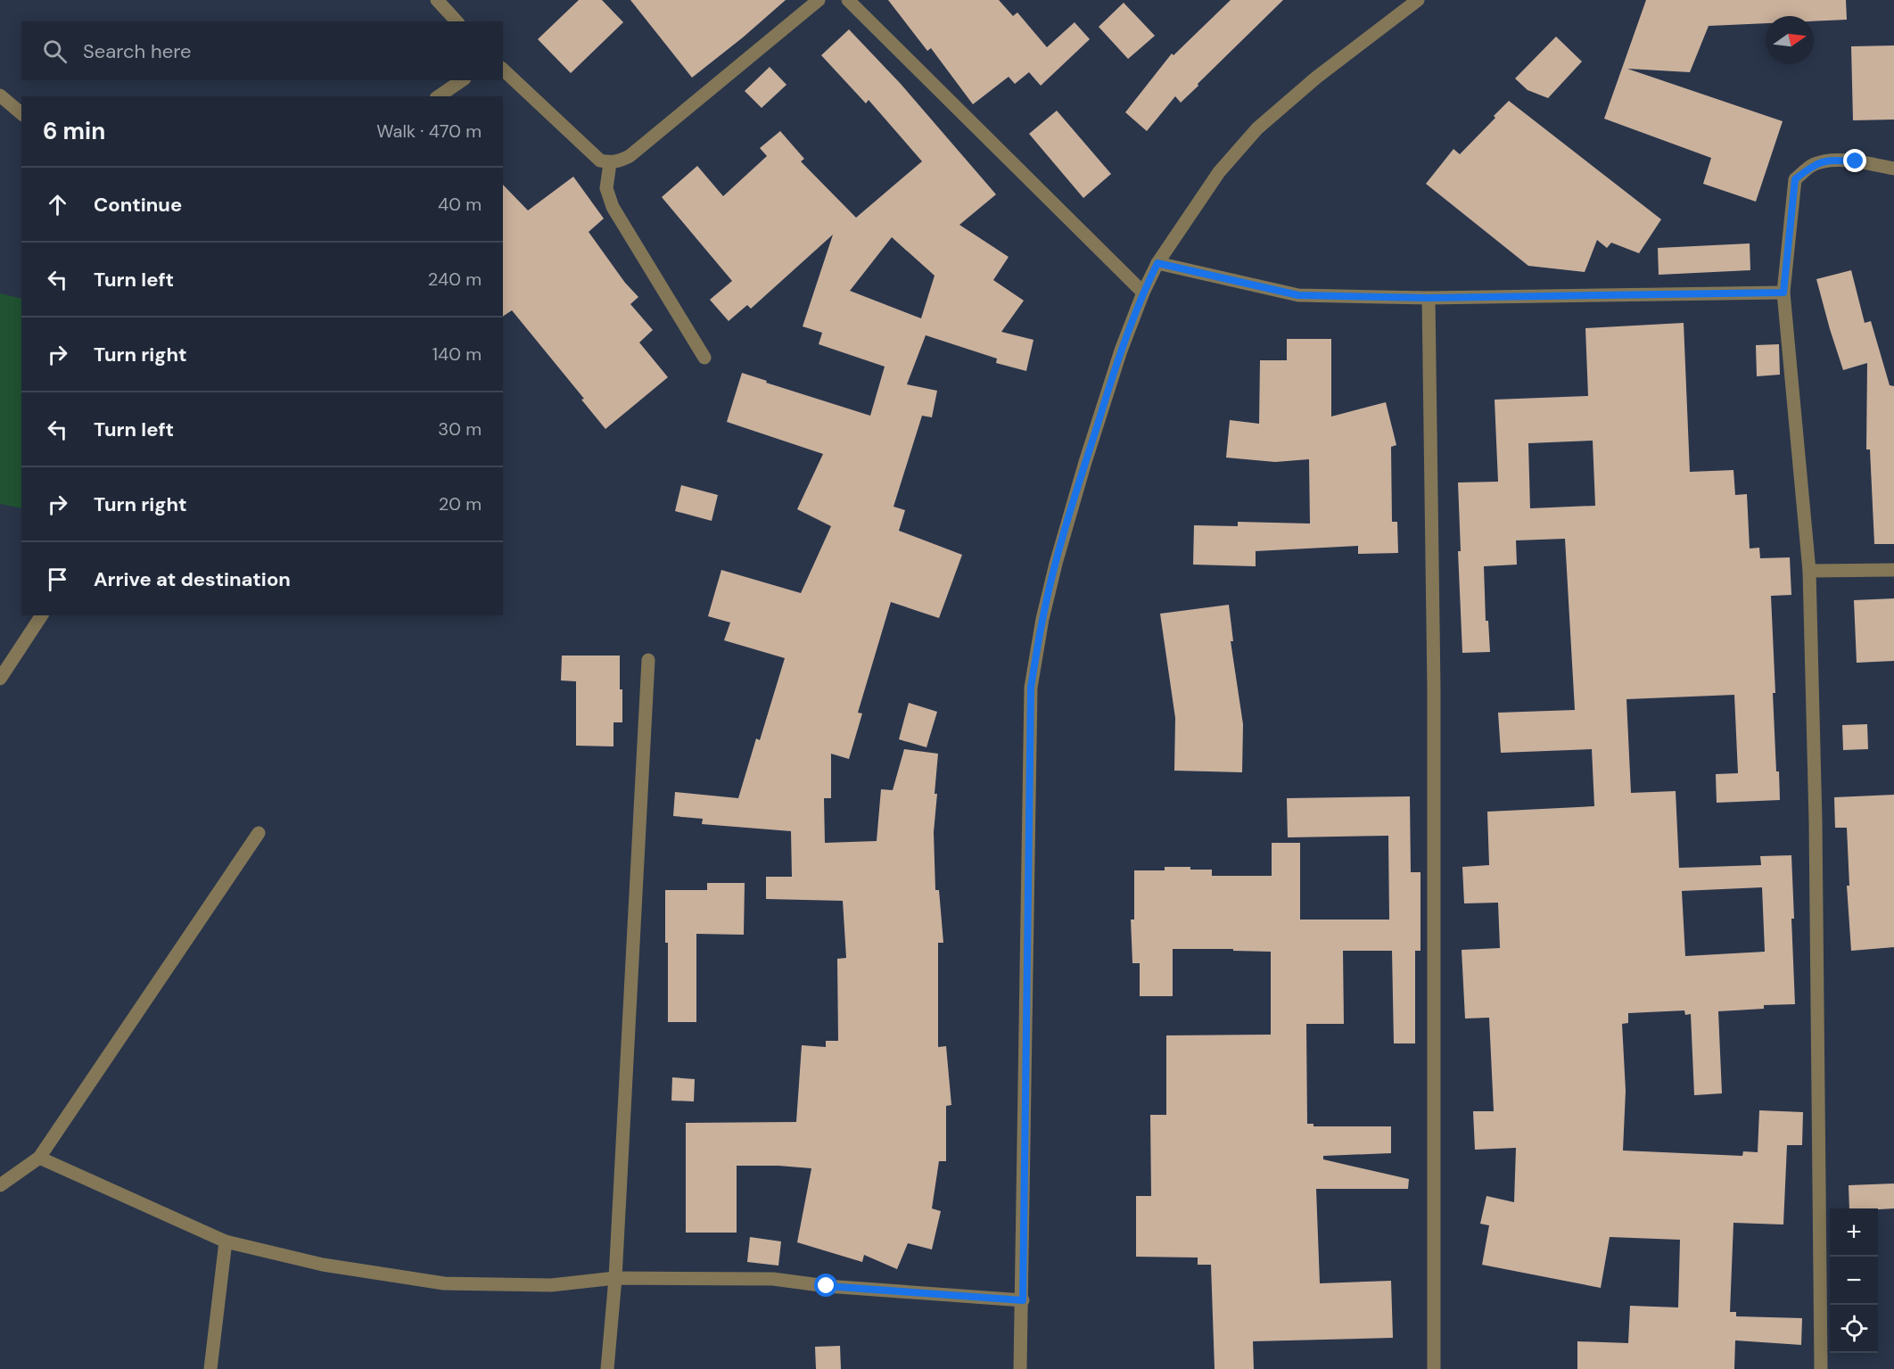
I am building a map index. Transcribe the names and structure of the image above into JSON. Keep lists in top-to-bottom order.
{
  "north": "right",
  "page": {
    "search": "Search here",
    "heading": ["6 min", "Walk · 470 m"],
    "list": [
      ["Continue", "40 m"],
      ["Turn left", "240 m"],
      ["Turn right", "140 m"],
      ["Turn left", "30 m"],
      ["Turn right", "20 m"],
      "Arrive at destination"
    ],
    "map_buttons": ["+", "−"]
  }
}
